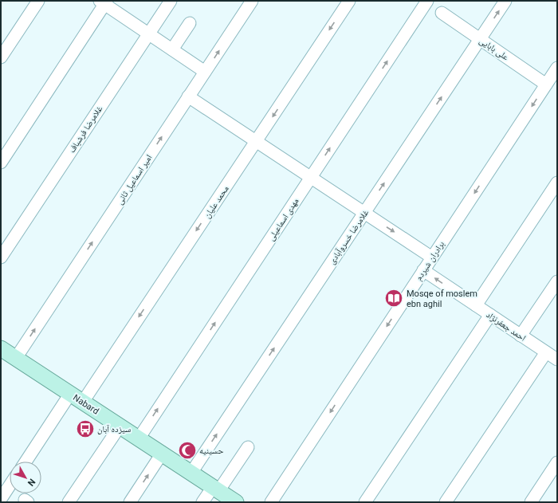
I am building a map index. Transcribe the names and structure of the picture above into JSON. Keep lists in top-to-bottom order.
{
  "streets": {
    "main road": ["Nabard"],
    "street": [
      "علی بابایی",
      "غلامرضا فرشباف",
      "امیر اسماعیل ثانی",
      "محمد علیان",
      "مهدی اسماعیلی",
      "غلامرضا خسروآبادی",
      "برادران شیردم",
      "احمد جعفرنژاد"
    ]
  },
  "crossings": [
    ["علی بابایی", "غلامرضا خسروآبادی"],
    ["علی بابایی", "برادران شیردم"],
    ["امیر اسماعیل ثانی", "Nabard"],
    ["محمد علیان", "Nabard"],
    ["مهدی اسماعیلی", "Nabard"],
    ["غلامرضا خسروآبادی", "Nabard"],
    ["برادران شیردم", "احمد جعفرنژاد"]
  ],
  "one_way": [
    "امیر اسماعیل ثانی",
    "محمد علیان",
    "مهدی اسماعیلی",
    "غلامرضا خسروآبادی",
    "احمد جعفرنژاد"
  ],
  "places": {
    "library": ["Mosqe of moslem ebn aghil"],
    "bus stop": ["سیزده آبان"],
    "mosque": ["حسینیه"]
  },
  "north": "bottom right"
}
